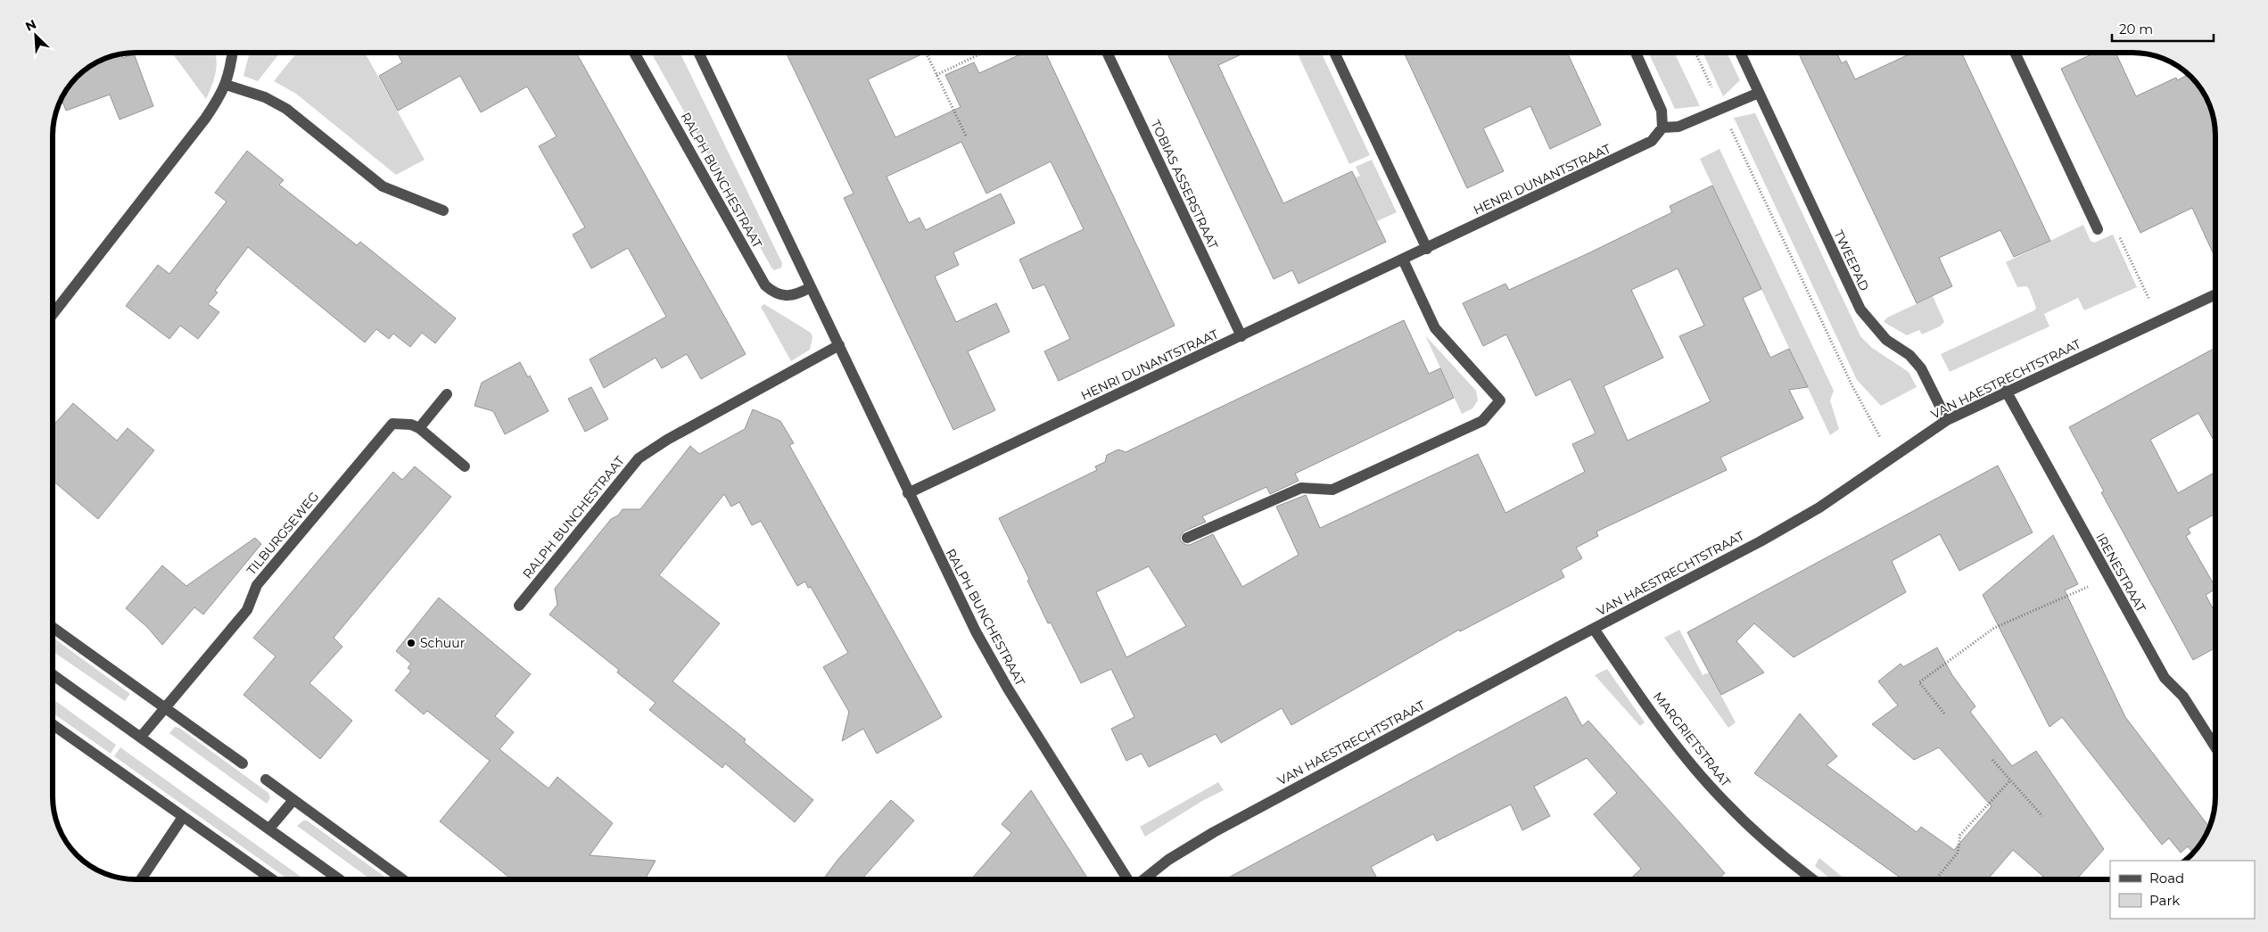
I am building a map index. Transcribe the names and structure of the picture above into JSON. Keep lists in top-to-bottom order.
{
  "streets": {
    "street": [
      "HENRI DUNANTSTRAAT",
      "RALPH BUNCHESTRAAT",
      "TOBIAS ASSERSTRAAT",
      "TWEEPAD",
      "VAN HAESTRECHTSTRAAT",
      "TILBURGSEWEG",
      "IRENESTRAAT",
      "MARGRIETSTRAAT"
    ]
  },
  "crossings": [
    ["HENRI DUNANTSTRAAT", "RALPH BUNCHESTRAAT"],
    ["HENRI DUNANTSTRAAT", "TOBIAS ASSERSTRAAT"],
    ["TWEEPAD", "VAN HAESTRECHTSTRAAT"],
    ["VAN HAESTRECHTSTRAAT", "IRENESTRAAT"],
    ["VAN HAESTRECHTSTRAAT", "MARGRIETSTRAAT"]
  ],
  "places": ["Schuur"],
  "legend": ["Road", "Park"],
  "scale_bar": "20 m",
  "north": "top left"
}
